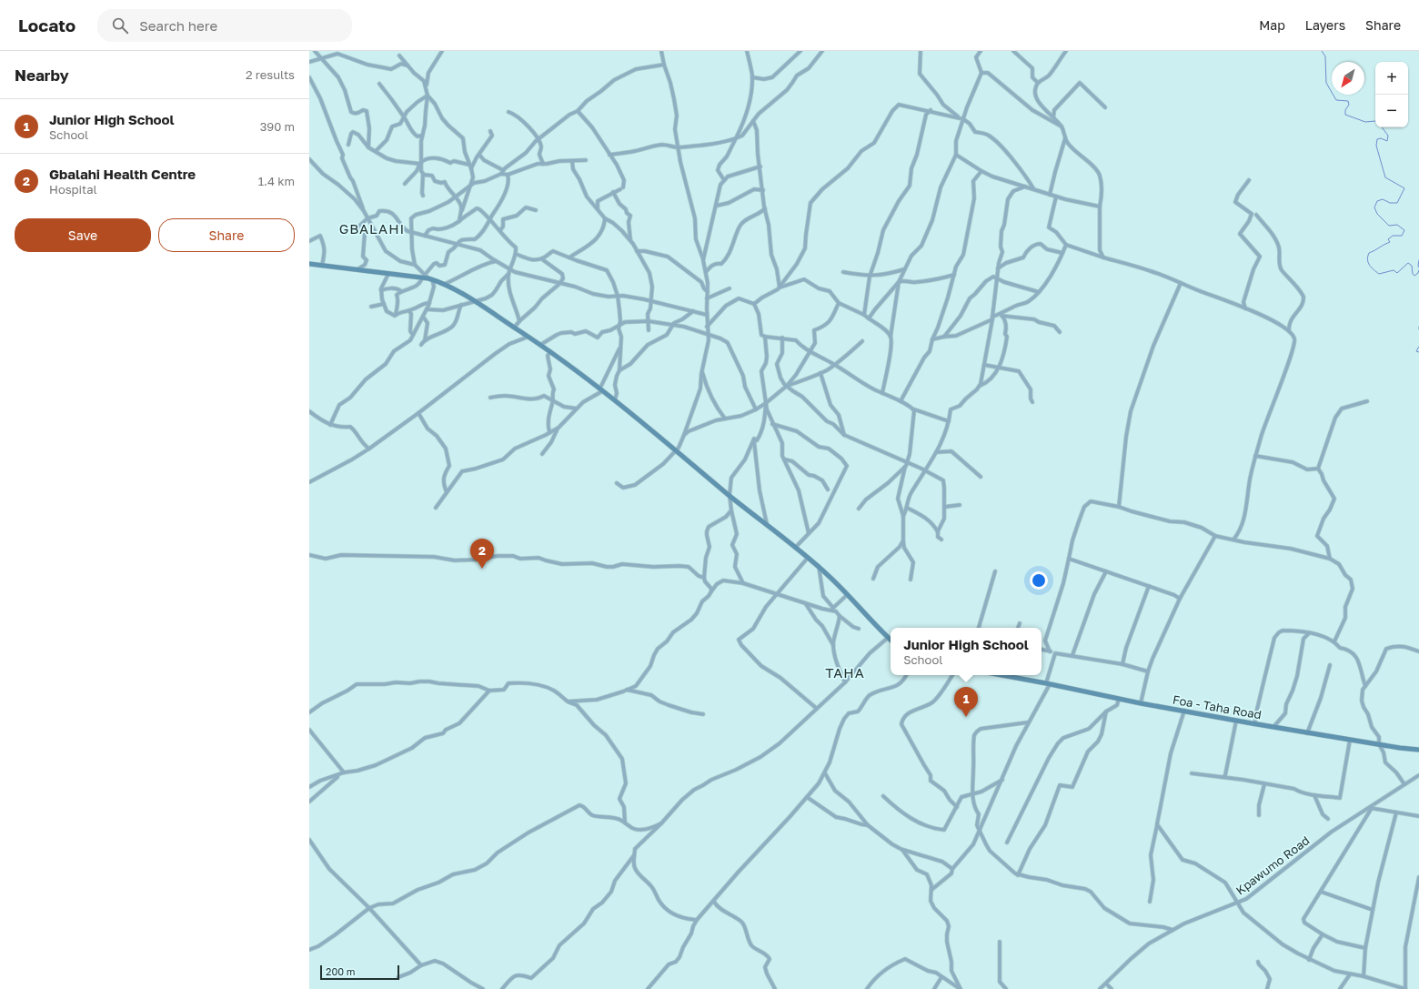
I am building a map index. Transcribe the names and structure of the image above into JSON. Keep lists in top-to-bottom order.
{
  "streets": {
    "street": ["Foa - Taha Road", "Kpawumo Road"]
  },
  "districts": ["GBALAHI", "TAHA"],
  "scale_bar": "200 m",
  "north": "bottom left",
  "page": {
    "header": "Locato",
    "search": "Search here",
    "nav": ["Map", "Layers", "Share"],
    "heading": ["Nearby", "2 results"],
    "map_buttons": ["+", "−"],
    "list": [
      {
        "mark": "1",
        "name": "Junior High School",
        "note": "School",
        "value": "390 m"
      },
      {
        "mark": "2",
        "name": "Gbalahi Health Centre",
        "note": "Hospital",
        "value": "1.4 km"
      }
    ],
    "buttons": ["Save", "Share"],
    "pins": ["2", "1"],
    "popup": ["Junior High School", "School"],
    "scale": "200 m"
  }
}
